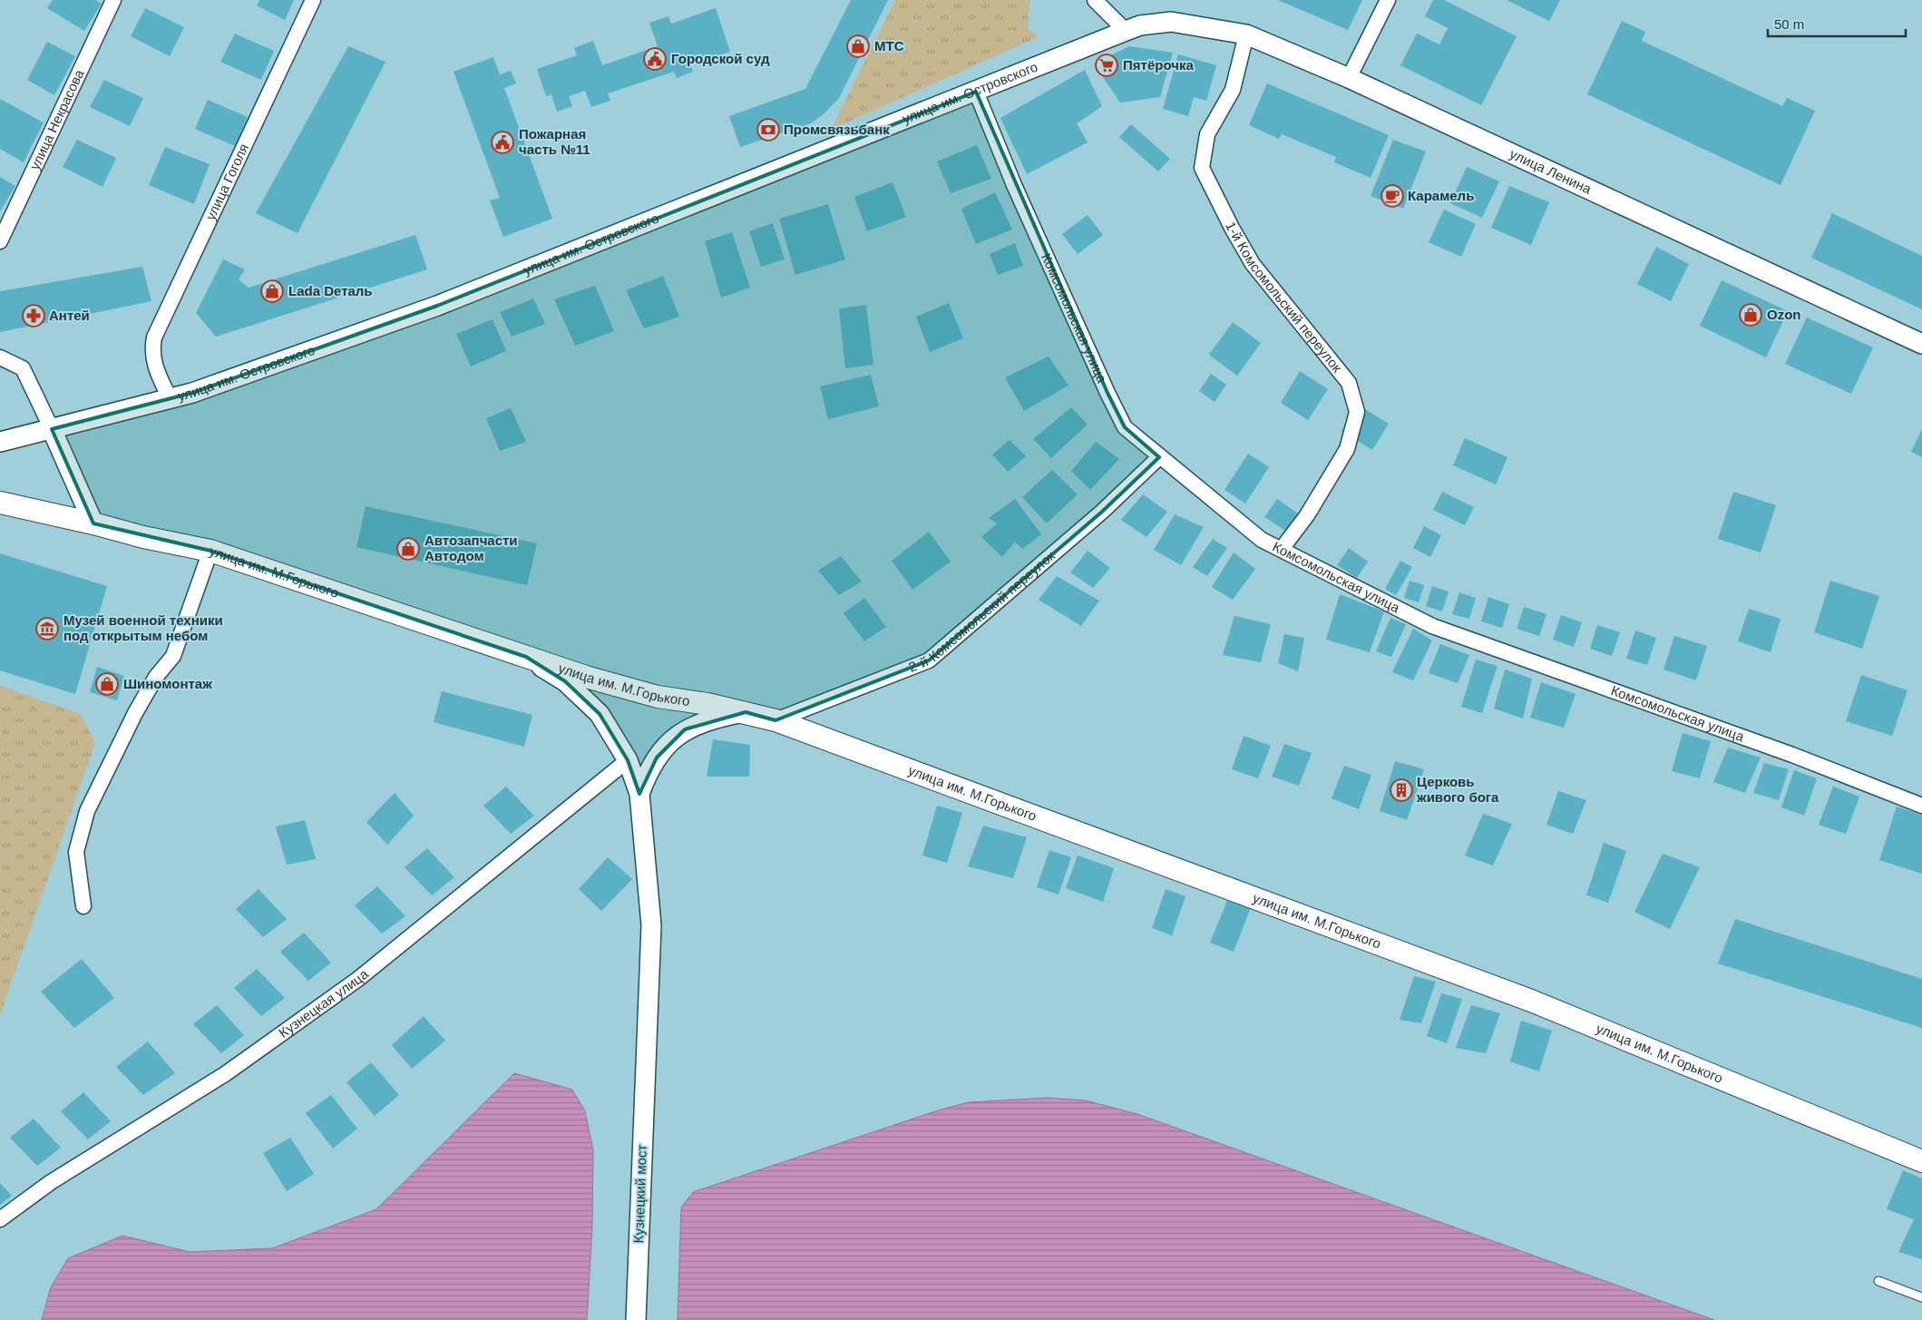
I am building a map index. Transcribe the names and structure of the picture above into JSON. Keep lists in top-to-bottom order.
{
  "streets": {
    "main road": ["улица им. М.Горького"],
    "street": [
      "улица им. Островского",
      "улица Некрасова",
      "улица Ленина",
      "улица Гоголя",
      "1-й Комсомольский переулок",
      "Комсомольская улица",
      "2-й Комсомольский переулок",
      "Кузнецкая улица",
      "Кузнецкий мост"
    ]
  },
  "crossings": [
    ["улица им. Островского", "улица Ленина"],
    ["улица им. Островского", "улица Гоголя"],
    ["улица им. Островского", "Комсомольская улица"],
    ["улица Ленина", "1-й Комсомольский переулок"],
    ["1-й Комсомольский переулок", "Комсомольская улица"],
    ["Комсомольская улица", "2-й Комсомольский переулок"],
    ["улица им. М.Горького", "2-й Комсомольский переулок"]
  ],
  "places": {
    "shop": [
      "МТС",
      "Lada Dеталь",
      "Ozon",
      "Автозапчасти Автодом",
      "Шиномонтаж"
    ],
    "public building": ["Городской суд", "Пожарная часть №11"],
    "supermarket": ["Пятёрочка"],
    "bank": ["Промсвязьбанк"],
    "cafe": ["Карамель"],
    "pharmacy": ["Антей"],
    "museum": ["Музей военной техники под открытым небом"],
    "building": ["Церковь живого бога"]
  },
  "scale_bar": "50 m"
}
